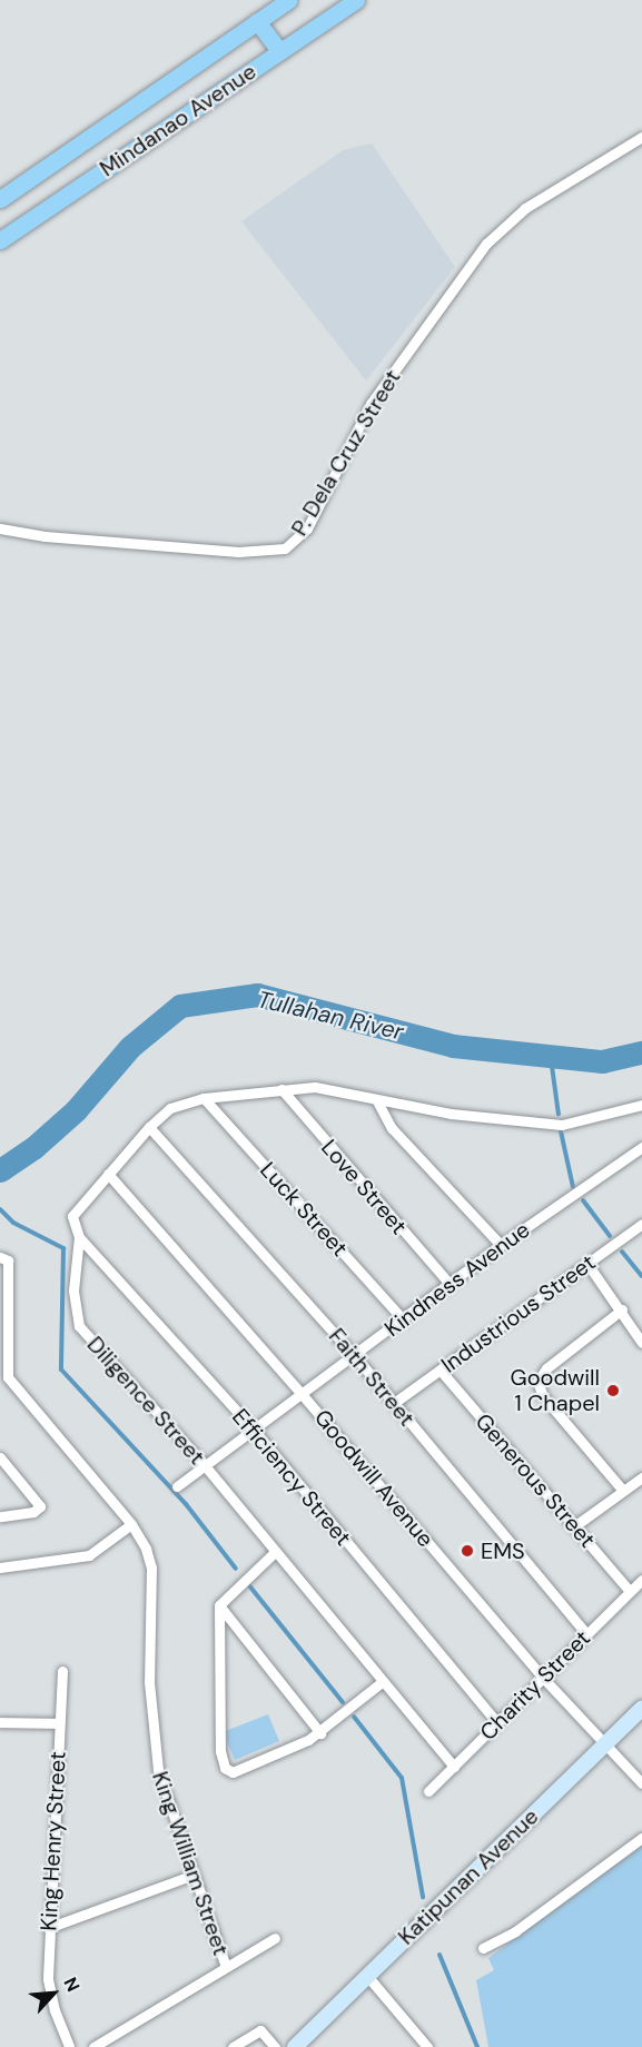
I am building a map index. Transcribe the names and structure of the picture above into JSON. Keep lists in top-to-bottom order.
{
  "streets": {
    "main road": ["Mindanao Avenue", "Katipunan Avenue"],
    "street": [
      "P. Dela Cruz Street",
      "Love Street",
      "Luck Street",
      "Kindness Avenue",
      "Industrious Street",
      "Faith Street",
      "Diligence Street",
      "Efficiency Street",
      "Goodwill Avenue",
      "Generous Street",
      "Charity Street",
      "King Henry Street",
      "King William Street"
    ]
  },
  "crossings": [
    ["Love Street", "Kindness Avenue"],
    ["Love Street", "Diligence Street"],
    ["Luck Street", "Kindness Avenue"],
    ["Luck Street", "Diligence Street"],
    ["Kindness Avenue", "Faith Street"],
    ["Kindness Avenue", "Diligence Street"],
    ["Kindness Avenue", "Efficiency Street"],
    ["Kindness Avenue", "Goodwill Avenue"],
    ["Industrious Street", "Faith Street"],
    ["Industrious Street", "Generous Street"],
    ["Faith Street", "Diligence Street"],
    ["Faith Street", "Charity Street"],
    ["Diligence Street", "Efficiency Street"],
    ["Diligence Street", "Goodwill Avenue"],
    ["Diligence Street", "Charity Street"],
    ["Efficiency Street", "Charity Street"],
    ["Goodwill Avenue", "Charity Street"],
    ["Goodwill Avenue", "Katipunan Avenue"],
    ["Generous Street", "Charity Street"]
  ],
  "water": ["Tullahan River"],
  "places": ["Goodwill 1 Chapel", "EMS"],
  "north": "top right"
}
